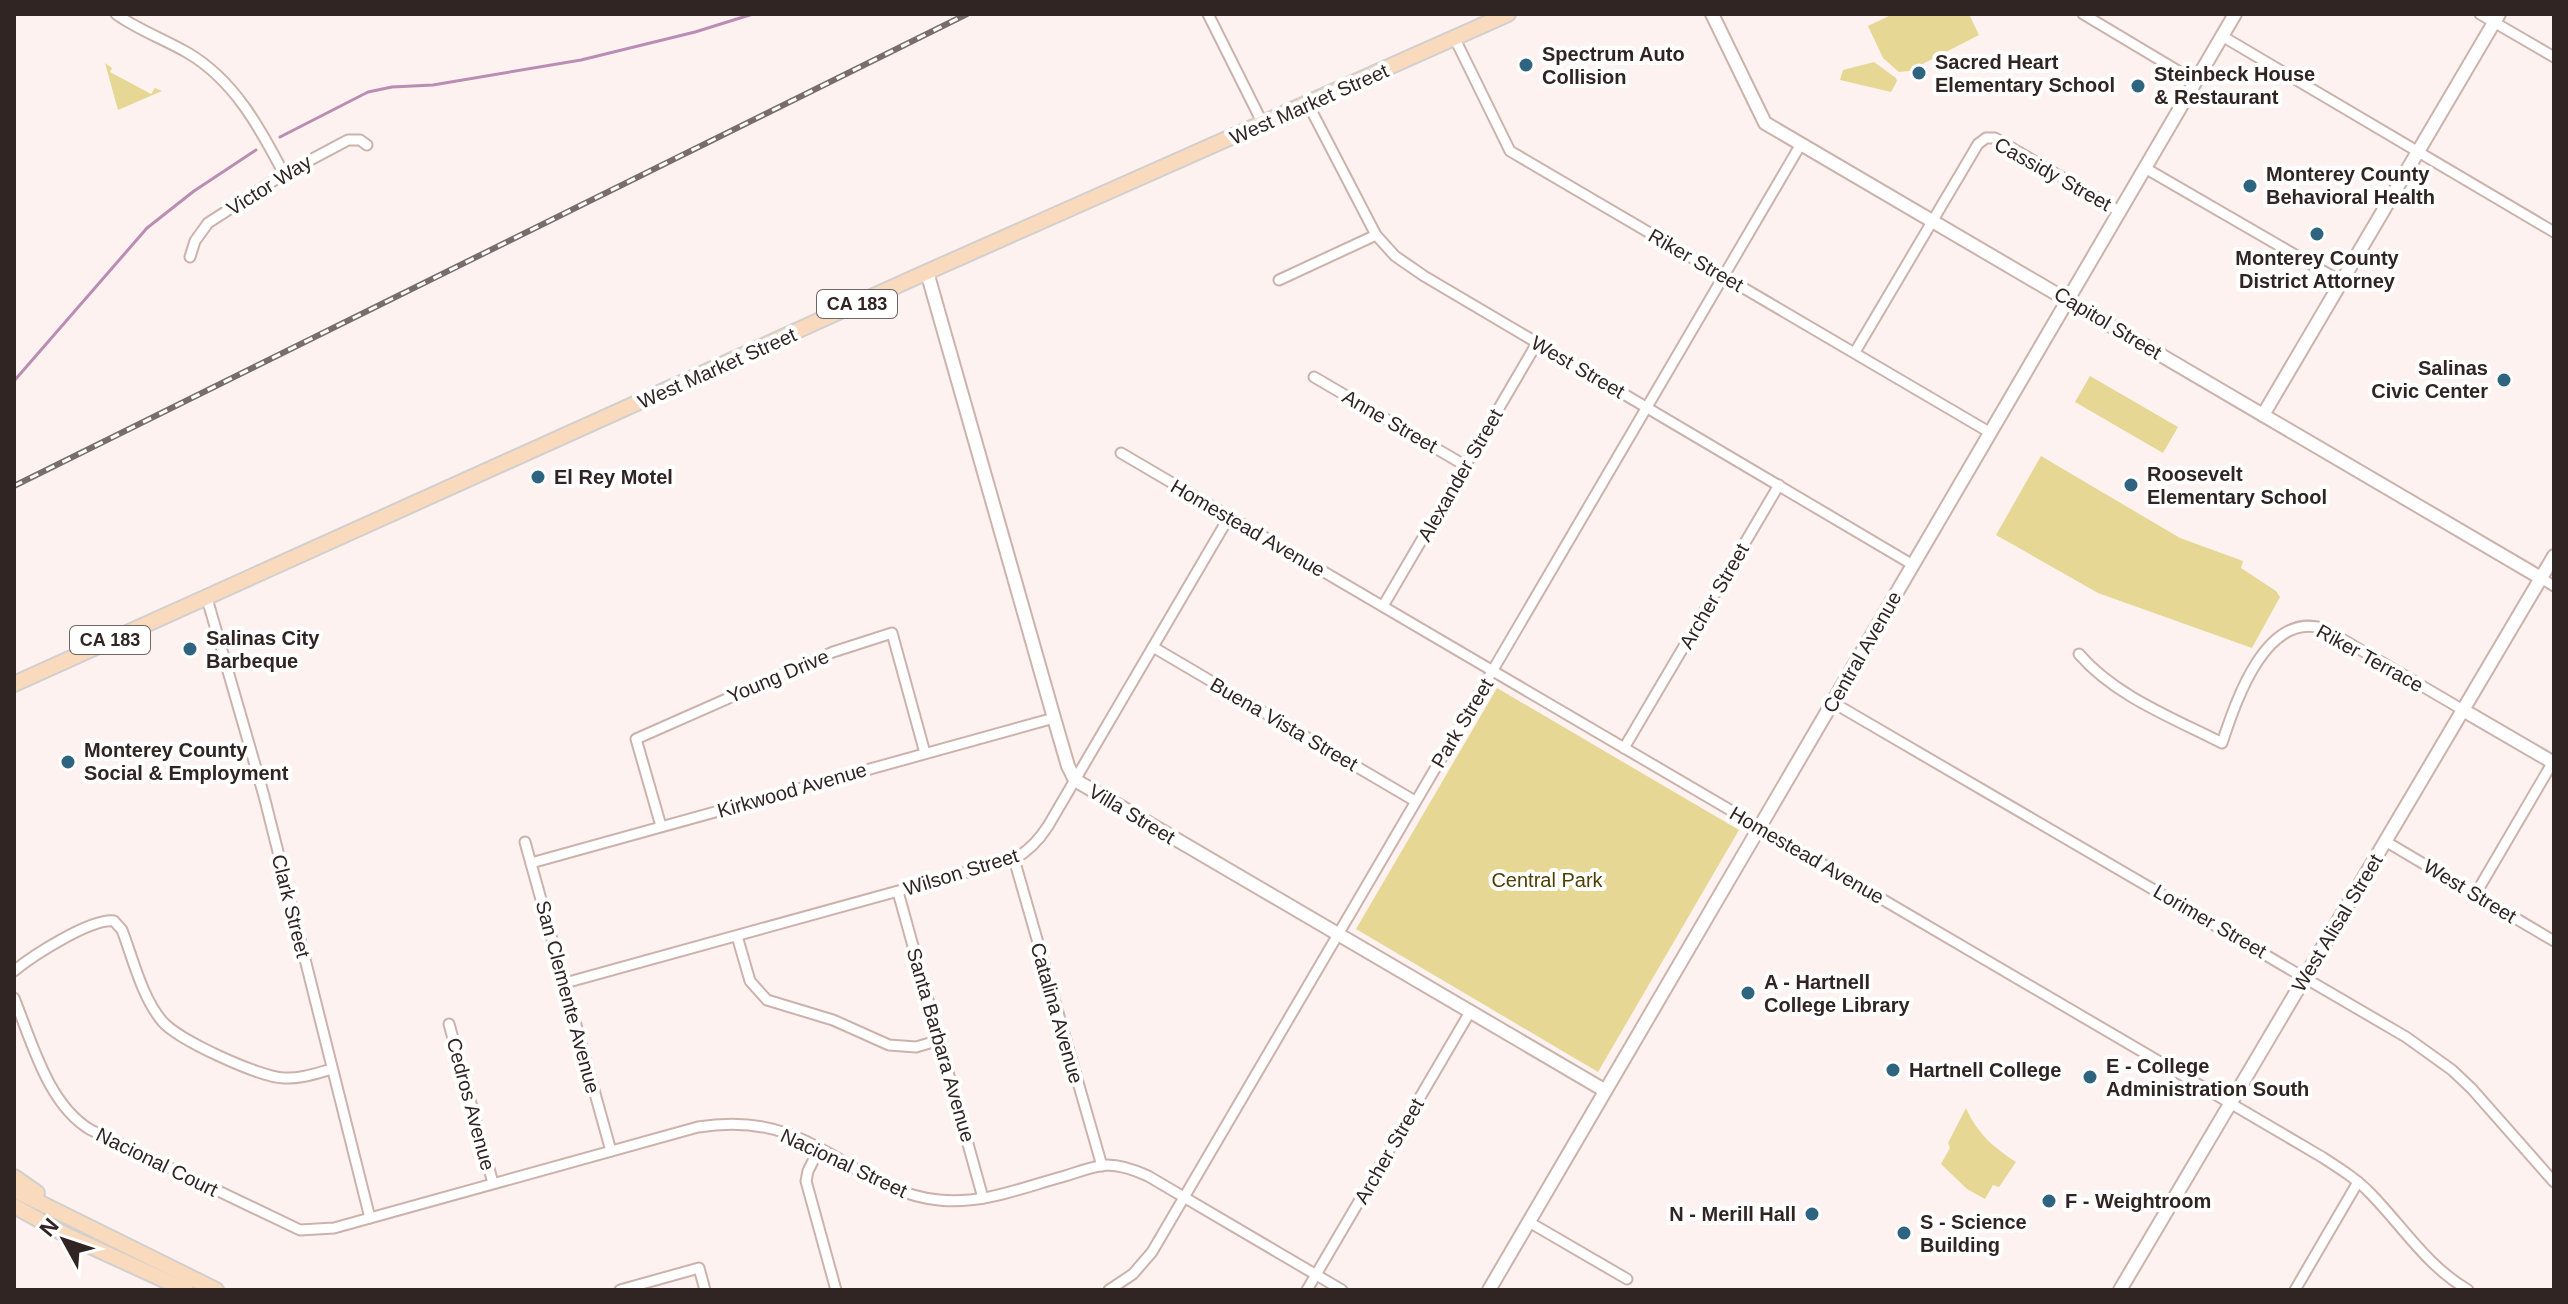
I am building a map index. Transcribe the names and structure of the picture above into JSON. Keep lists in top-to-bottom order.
{
  "streets": {
    "main road": ["West Market Street", "CA 183"],
    "street": [
      "Cassidy Street",
      "Victor Way",
      "Riker Street",
      "Capitol Street",
      "West Street",
      "Anne Street",
      "Alexander Street",
      "Homestead Avenue",
      "Archer Street",
      "Central Avenue",
      "Riker Terrace",
      "Young Drive",
      "Park Street",
      "Buena Vista Street",
      "Kirkwood Avenue",
      "Villa Street",
      "Wilson Street",
      "Clark Street",
      "Lorimer Street",
      "West Alisal Street",
      "San Clemente Avenue",
      "Catalina Avenue",
      "Santa Barbara Avenue",
      "Cedros Avenue",
      "Nacional Court",
      "Nacional Street"
    ]
  },
  "crossings": [
    ["West Market Street", "Riker Street"],
    ["West Market Street", "West Street"],
    ["West Market Street", "Villa Street"],
    ["West Market Street", "Clark Street"],
    ["Cassidy Street", "Capitol Street"],
    ["Cassidy Street", "Central Avenue"],
    ["Riker Street", "Central Avenue"],
    ["Riker Street", "Park Street"],
    ["Capitol Street", "Central Avenue"],
    ["Capitol Street", "Park Street"],
    ["Capitol Street", "West Alisal Street"],
    ["West Street", "Alexander Street"],
    ["West Street", "Archer Street"],
    ["West Street", "Central Avenue"],
    ["West Street", "Park Street"],
    ["West Street", "West Alisal Street"],
    ["Anne Street", "Alexander Street"],
    ["Alexander Street", "Homestead Avenue"],
    ["Homestead Avenue", "Archer Street"],
    ["Homestead Avenue", "Central Avenue"],
    ["Homestead Avenue", "Park Street"],
    ["Homestead Avenue", "Wilson Street"],
    ["Homestead Avenue", "West Alisal Street"],
    ["Archer Street", "Villa Street"],
    ["Archer Street", "Nacional Street"],
    ["Central Avenue", "Villa Street"],
    ["Central Avenue", "Lorimer Street"],
    ["Riker Terrace", "West Alisal Street"],
    ["Young Drive", "Kirkwood Avenue"],
    ["Park Street", "Buena Vista Street"],
    ["Park Street", "Villa Street"],
    ["Park Street", "Nacional Street"],
    ["Buena Vista Street", "Wilson Street"],
    ["Kirkwood Avenue", "Villa Street"],
    ["Kirkwood Avenue", "San Clemente Avenue"],
    ["Villa Street", "Wilson Street"],
    ["Wilson Street", "San Clemente Avenue"],
    ["Wilson Street", "Catalina Avenue"],
    ["Wilson Street", "Santa Barbara Avenue"],
    ["Clark Street", "Nacional Court"],
    ["Clark Street", "Nacional Street"],
    ["Lorimer Street", "West Alisal Street"],
    ["San Clemente Avenue", "Nacional Street"],
    ["Catalina Avenue", "Nacional Street"],
    ["Santa Barbara Avenue", "Nacional Street"],
    ["Cedros Avenue", "Nacional Street"],
    ["Nacional Court", "Nacional Street"]
  ],
  "parks": ["Central Park"],
  "places": [
    "Spectrum Auto Collision",
    "Sacred Heart Elementary School",
    "Steinbeck House & Restaurant",
    "Monterey County Behavioral Health",
    "Monterey County District Attorney",
    "Salinas Civic Center",
    "El Rey Motel",
    "Roosevelt Elementary School",
    "Salinas City Barbeque",
    "Monterey County Social & Employment",
    "A - Hartnell College Library",
    "Hartnell College",
    "E - College Administration South",
    "F - Weightroom",
    "N - Merill Hall",
    "S - Science Building"
  ],
  "north": "top left"
}
